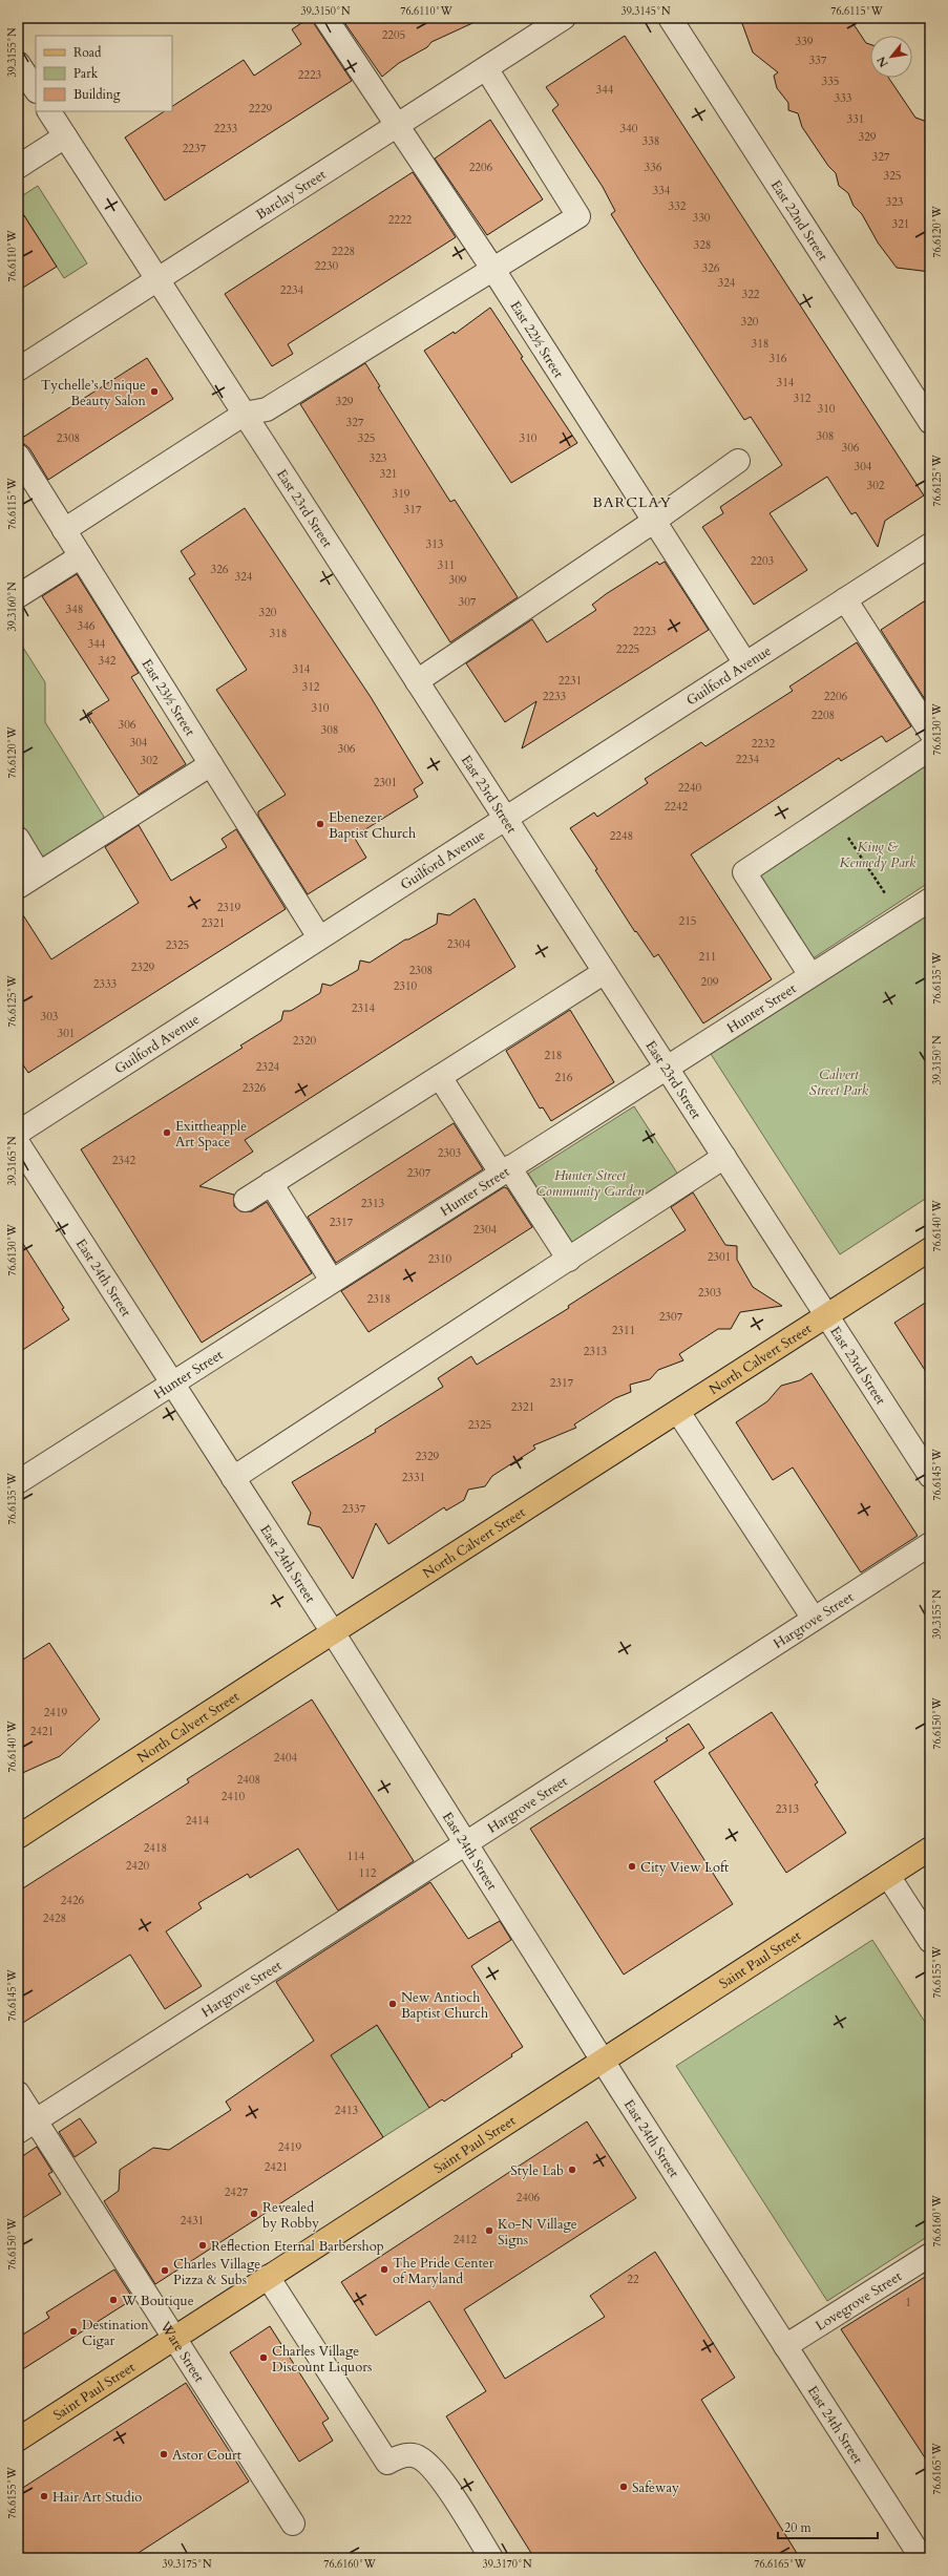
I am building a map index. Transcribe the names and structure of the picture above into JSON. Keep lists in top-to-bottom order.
{
  "streets": {
    "main road": ["North Calvert Street", "Saint Paul Street"],
    "street": [
      "Barclay Street",
      "East 22nd Street",
      "East 22½ Street",
      "East 23rd Street",
      "Guilford Avenue",
      "East 23½ Street",
      "Hunter Street",
      "East 24th Street",
      "Hargrove Street",
      "Lovegrove Street",
      "Ware Street"
    ]
  },
  "crossings": [
    ["Barclay Street", "East 22½ Street"],
    ["Barclay Street", "East 23rd Street"],
    ["East 22½ Street", "Guilford Avenue"],
    ["East 23rd Street", "Guilford Avenue"],
    ["East 23rd Street", "Hunter Street"],
    ["East 23rd Street", "North Calvert Street"],
    ["Guilford Avenue", "East 23½ Street"],
    ["Hunter Street", "East 24th Street"],
    ["East 24th Street", "North Calvert Street"],
    ["East 24th Street", "Hargrove Street"],
    ["East 24th Street", "Saint Paul Street"],
    ["East 24th Street", "Lovegrove Street"],
    ["Hargrove Street", "Ware Street"],
    ["Saint Paul Street", "Ware Street"]
  ],
  "districts": ["BARCLAY"],
  "parks": ["King & Kennedy Park", "Calvert Street Park", "Hunter Street Community Garden"],
  "places": [
    "Tychelle’s Unique Beauty Salon",
    "Ebenezer Baptist Church",
    "Exittheapple Art Space",
    "City View Loft",
    "New Antioch Baptist Church",
    "Style Lab",
    "Revealed by Robby",
    "Ko-N Village Signs",
    "Reflection Eternal Barbershop",
    "The Pride Center of Maryland",
    "Charles Village Pizza & Subs",
    "W Boutique",
    "Destination Cigar",
    "Charles Village Discount Liquors",
    "Astor Court",
    "Safeway",
    "Hair Art Studio"
  ],
  "house_numbers": [
    "2205",
    "339",
    "337",
    "2223",
    "335",
    "344",
    "333",
    "2229",
    "331",
    "2233",
    "340",
    "329",
    "338",
    "2237",
    "327",
    "2206",
    "336",
    "325",
    "334",
    "323",
    "332",
    "330",
    "2222",
    "321",
    "328",
    "2228",
    "2230",
    "326",
    "324",
    "2234",
    "322",
    "320",
    "318",
    "316",
    "314",
    "312",
    "329",
    "310",
    "327",
    "308",
    "2308",
    "325",
    "310",
    "306",
    "323",
    "304",
    "321",
    "302",
    "319",
    "317",
    "313",
    "2203",
    "311",
    "326",
    "324",
    "309",
    "307",
    "348",
    "320",
    "346",
    "2223",
    "318",
    "344",
    "2225",
    "342",
    "314",
    "2231",
    "312",
    "2233",
    "2206",
    "310",
    "2208",
    "306",
    "308",
    "304",
    "2232",
    "306",
    "2234",
    "302",
    "2301",
    "2240",
    "2242",
    "2248",
    "2319",
    "215",
    "2321",
    "2304",
    "2325",
    "211",
    "2329",
    "2308",
    "209",
    "2333",
    "2310",
    "2314",
    "303",
    "301",
    "2320",
    "218",
    "2324",
    "216",
    "2326",
    "2303",
    "2342",
    "2307",
    "2313",
    "2317",
    "2304",
    "2301",
    "2310",
    "2303",
    "2318",
    "2307",
    "2311",
    "2313",
    "2317",
    "2321",
    "2325",
    "2329",
    "2331",
    "2337",
    "2419",
    "2421",
    "2404",
    "2408",
    "2410",
    "2313",
    "2414",
    "2418",
    "114",
    "2420",
    "112",
    "2426",
    "2428",
    "2413",
    "2419",
    "2421",
    "2427",
    "2406",
    "2431",
    "2412",
    "22",
    "1"
  ],
  "legend": ["Road", "Park", "Building"],
  "scale_bar": "20 m",
  "north": "bottom left",
  "coordinates": [
    "39.3150°N",
    "76.6110°W",
    "39.3145°N",
    "76.6115°W",
    "39.3155°N",
    "76.6120°W",
    "76.6125°W",
    "39.3160°N",
    "76.6130°W",
    "76.6135°W",
    "39.3165°N",
    "76.6140°W",
    "76.6145°W",
    "76.6150°W",
    "76.6155°W",
    "76.6160°W",
    "76.6165°W",
    "39.3175°N",
    "39.3170°N"
  ]
}
